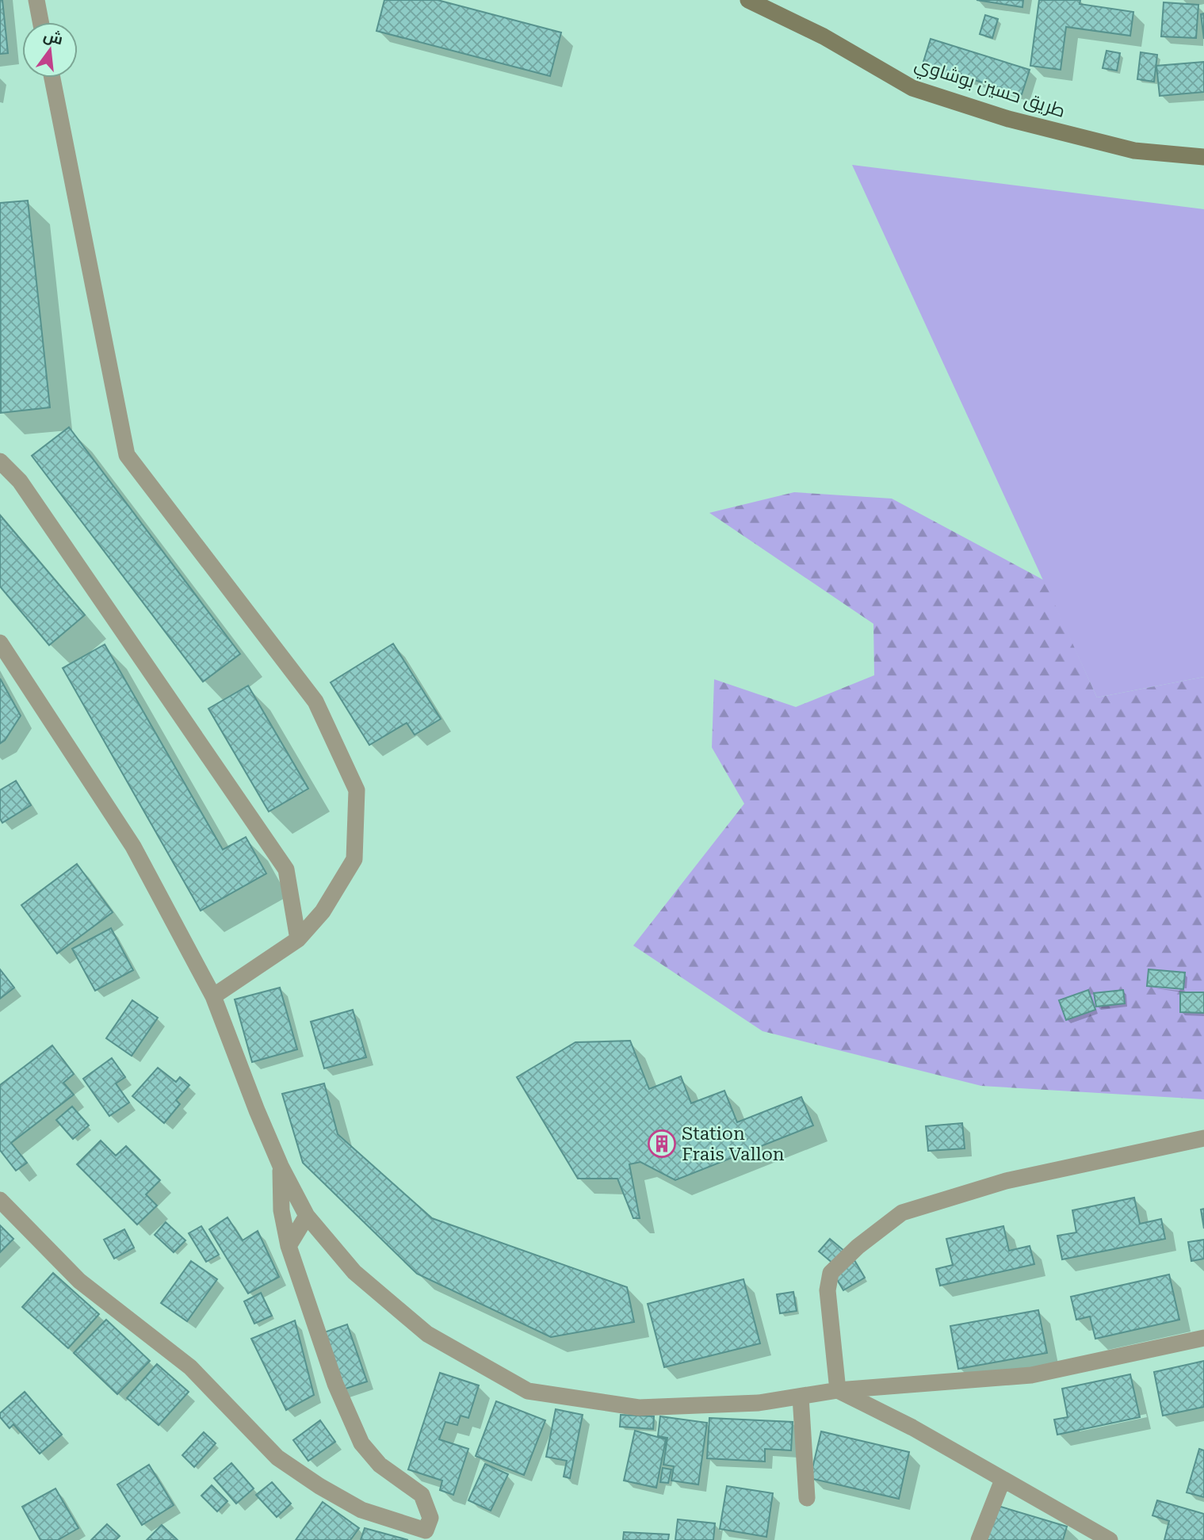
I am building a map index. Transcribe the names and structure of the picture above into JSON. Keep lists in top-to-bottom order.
{
  "streets": {
    "street": ["طريق حسين بوشاوي"]
  },
  "places": {
    "building": ["Station Frais Vallon"]
  },
  "north": "top"
}
